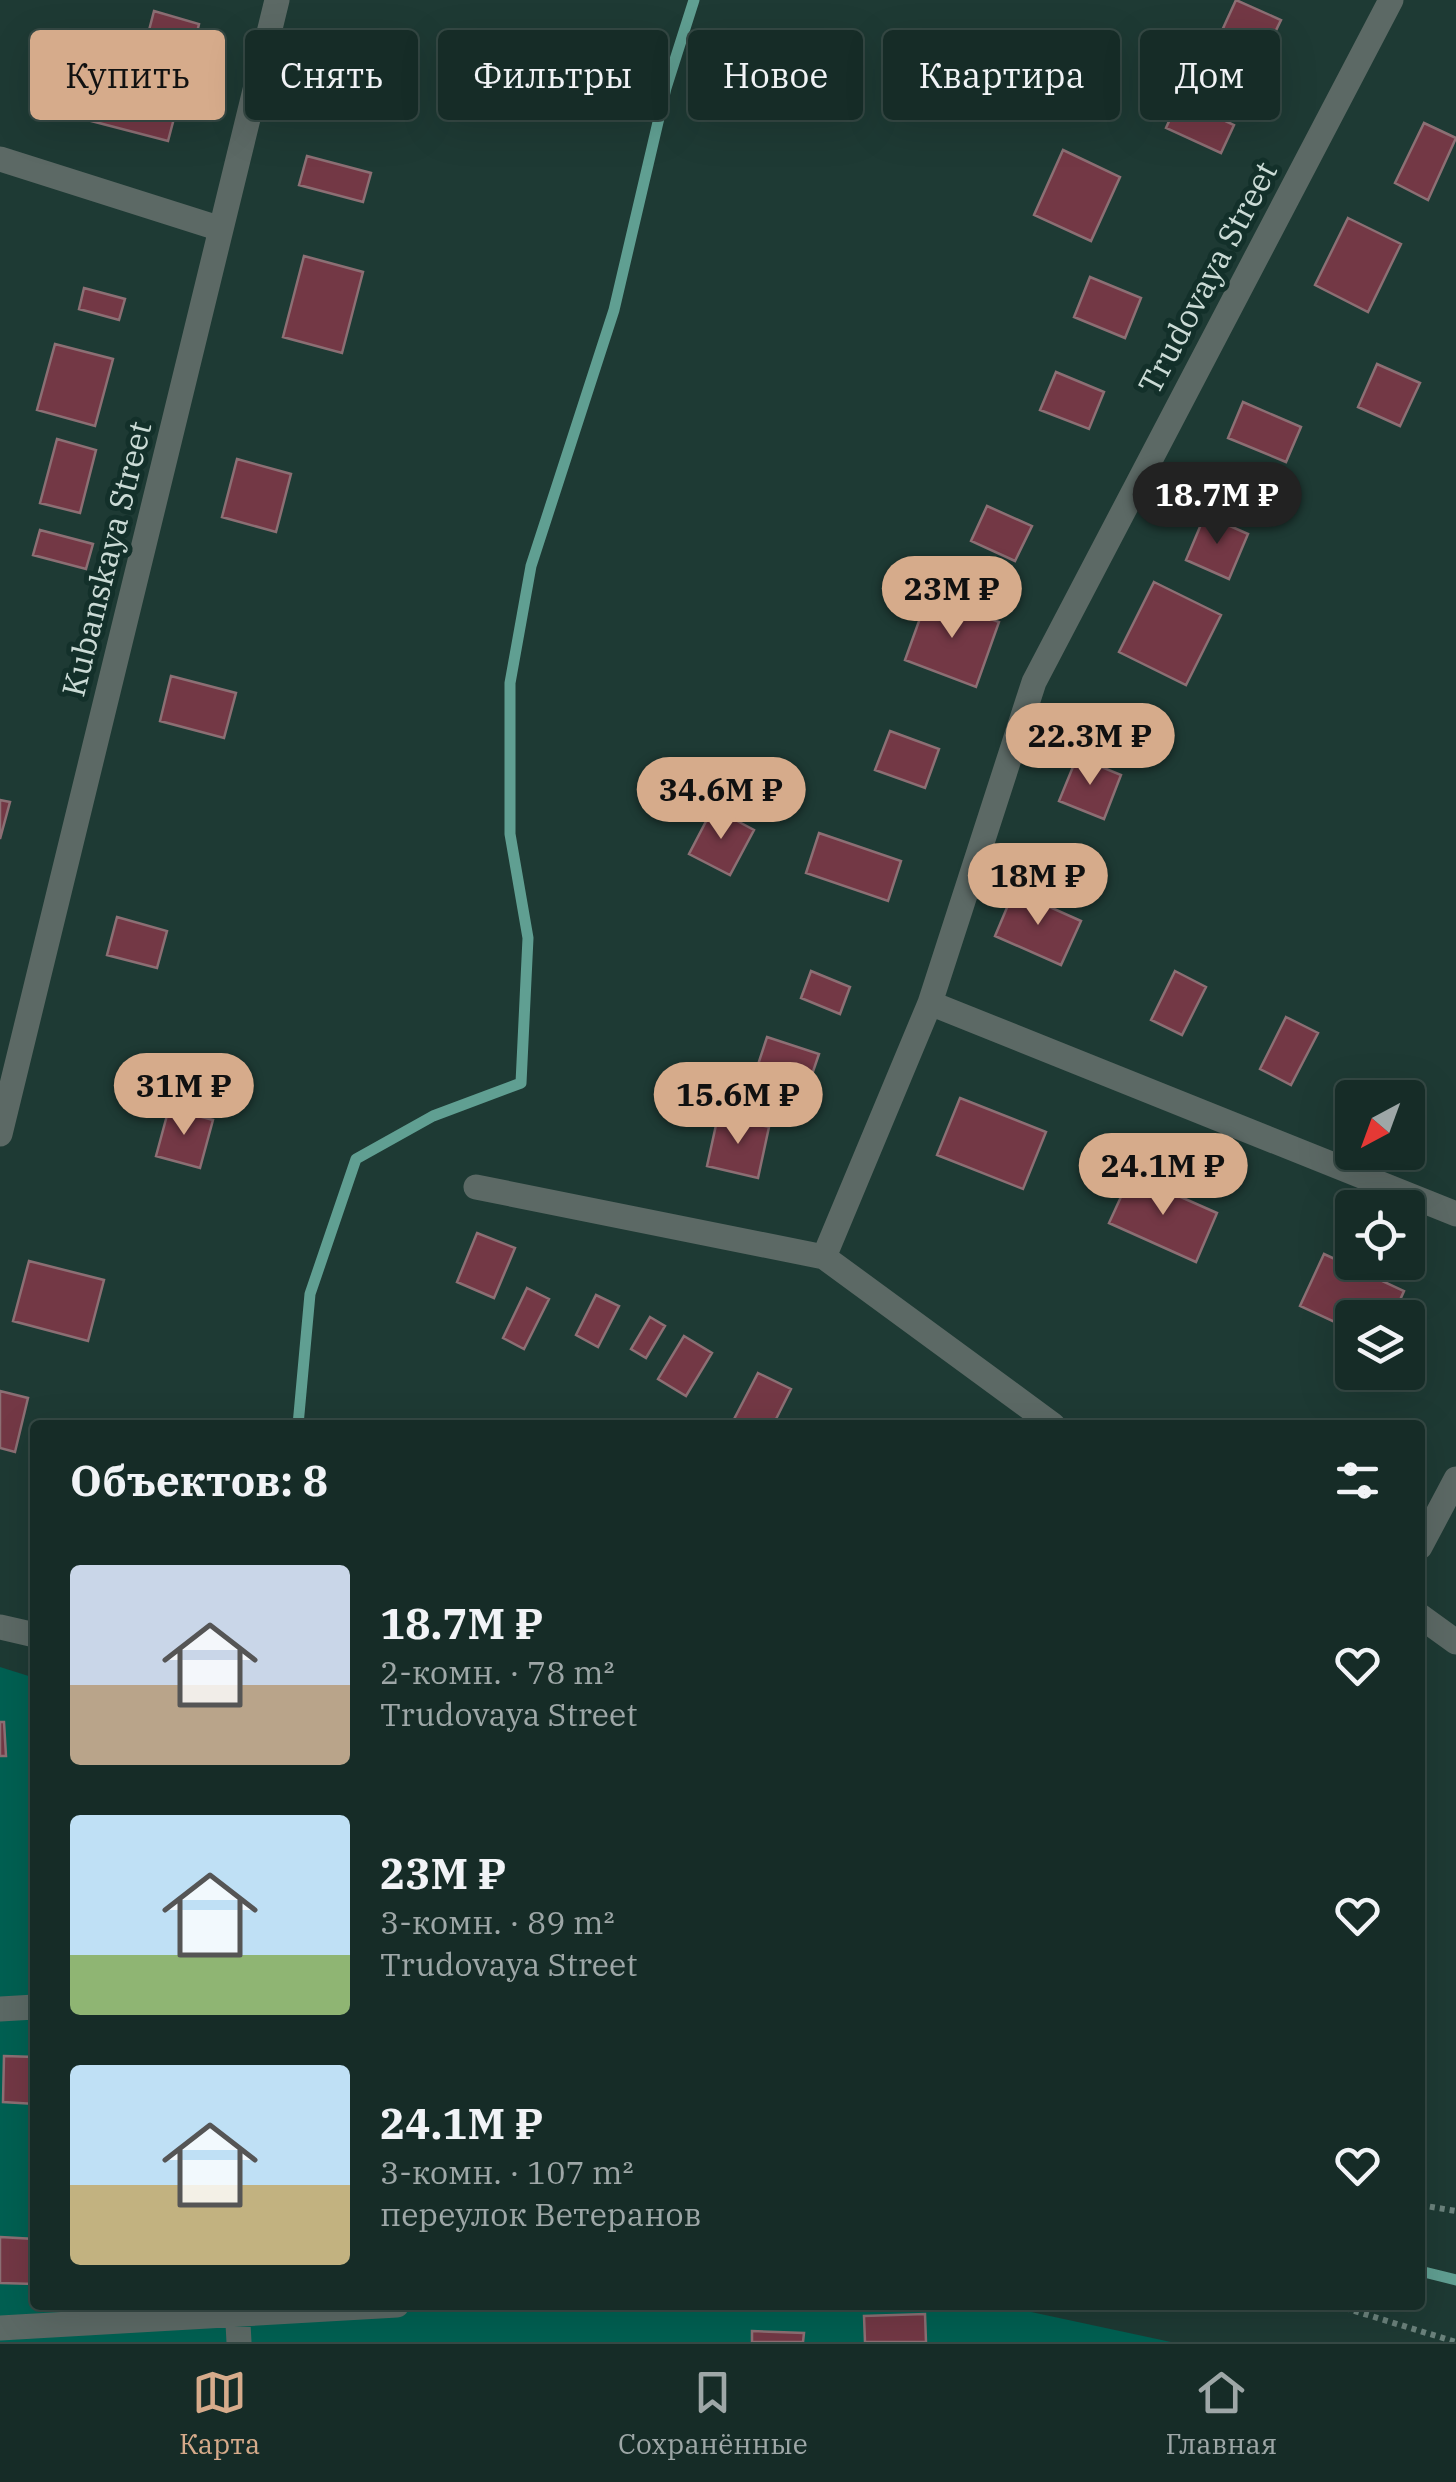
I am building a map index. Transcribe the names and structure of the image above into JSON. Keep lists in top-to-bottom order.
{
  "streets": {
    "street": ["Trudovaya Street", "Kubanskaya Street"]
  },
  "north": "bottom left",
  "page": {
    "chip": [
      "Купить",
      "Снять",
      "Фильтры",
      "Новое",
      "Квартира",
      "Дом"
    ],
    "price": [
      "18.7M ₽",
      "23M ₽",
      "22.3M ₽",
      "34.6M ₽",
      "18M ₽",
      "31M ₽",
      "15.6M ₽",
      "24.1M ₽"
    ],
    "heading": "Объектов: 8",
    "list": [
      {
        "name": "18.7M ₽",
        "note": "2-комн. · 78 m² · Trudovaya Street"
      },
      {
        "name": "23M ₽",
        "note": "3-комн. · 89 m² · Trudovaya Street"
      },
      {
        "name": "24.1M ₽",
        "note": "3-комн. · 107 m² · переулок Ветеранов"
      }
    ],
    "tabs": ["Карта", "Сохранённые", "Главная"]
  }
}
